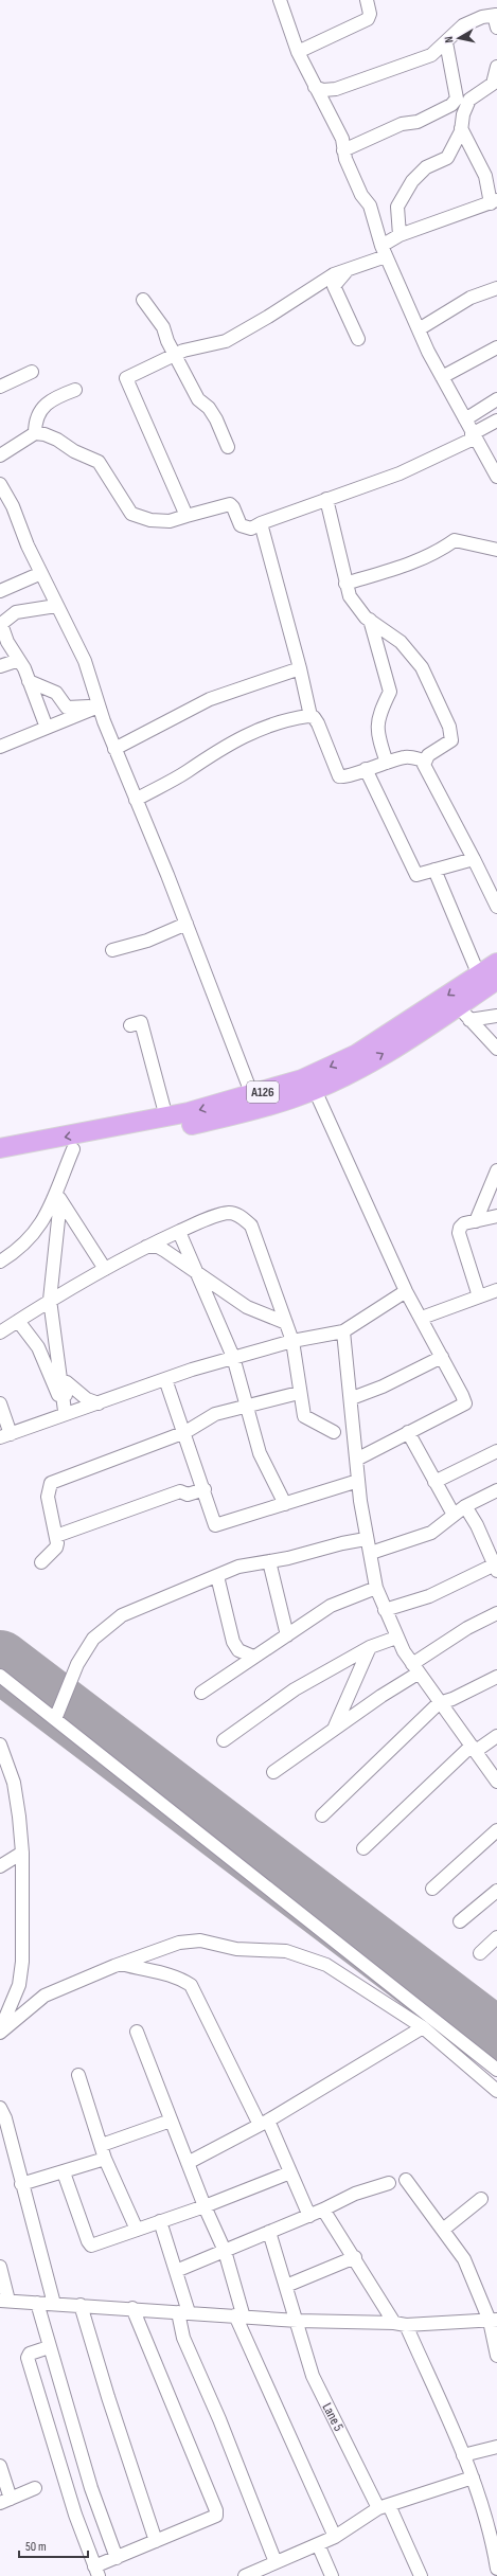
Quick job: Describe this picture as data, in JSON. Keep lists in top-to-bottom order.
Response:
{
  "streets": {
    "highway": ["A126"],
    "street": ["Lane 5"]
  },
  "scale_bar": "50 m",
  "north": "left"
}
